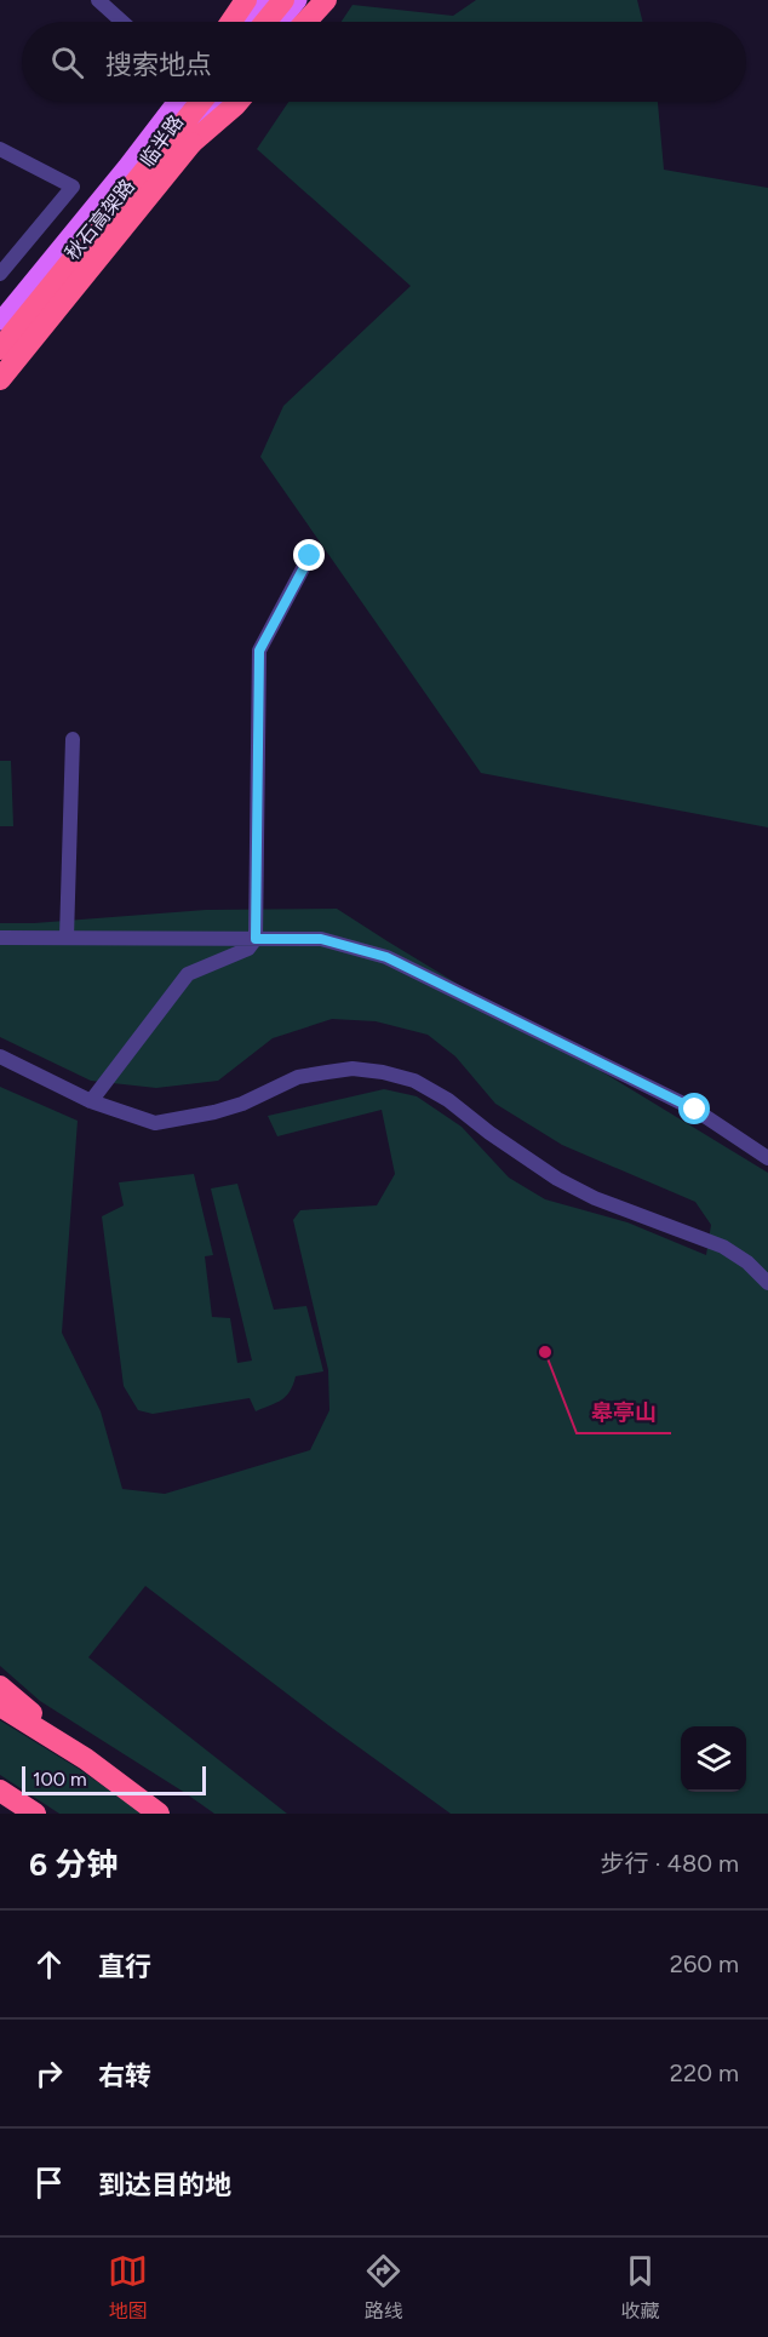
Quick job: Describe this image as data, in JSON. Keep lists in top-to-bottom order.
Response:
{
  "streets": {
    "highway": ["秋石高架路"],
    "main road": ["临半路"]
  },
  "places": ["皋亭山"],
  "scale_bar": "100 m",
  "page": {
    "search": "搜索地点",
    "scale": "100 m",
    "heading": ["6 分钟", "步行 · 480 m"],
    "list": [
      ["直行", "260 m"],
      ["右转", "220 m"],
      "到达目的地"
    ],
    "nav": ["地图", "路线", "收藏"]
  }
}
